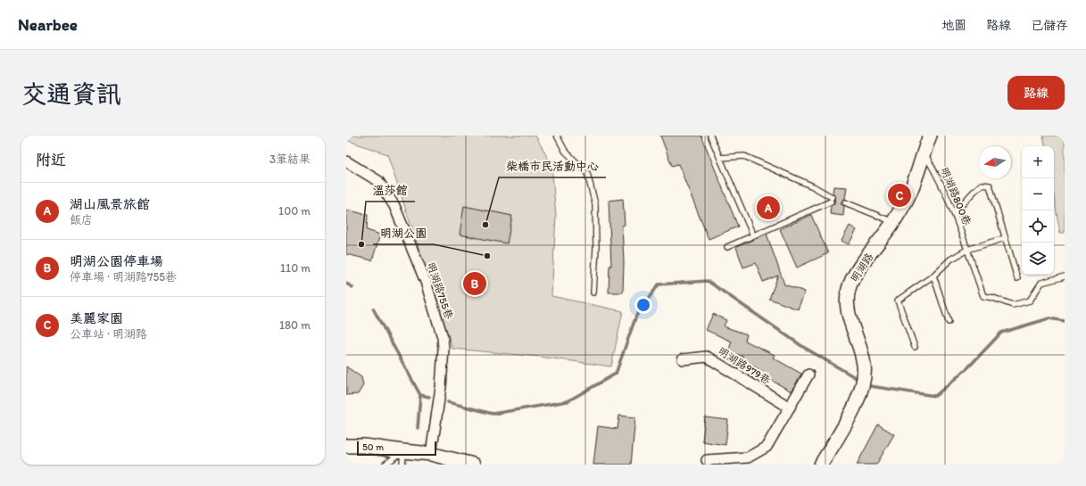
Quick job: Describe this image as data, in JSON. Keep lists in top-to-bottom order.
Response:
{
  "streets": {
    "street": ["明湖路", "明湖路755巷", "明湖路979巷"],
    "lane": ["明湖路800巷"]
  },
  "crossings": [
    ["明湖路800巷", "明湖路"]
  ],
  "places": ["柴橋市民活動中心", "溫莎館", "明湖公園"],
  "scale_bar": "50 m",
  "north": "left",
  "page": {
    "header": "Nearbee",
    "nav": ["地圖", "路線", "已儲存"],
    "buttons": "路線",
    "title": "交通資訊",
    "heading": ["附近", "3筆結果"],
    "map_buttons": ["+", "−"],
    "list": [
      {
        "mark": "A",
        "name": "湖山風景旅館",
        "note": "飯店",
        "value": "100 m"
      },
      {
        "mark": "B",
        "name": "明湖公園停車場",
        "note": "停車場 · 明湖路755巷",
        "value": "110 m"
      },
      {
        "mark": "C",
        "name": "美麗家園",
        "note": "公車站 · 明湖路",
        "value": "180 m"
      }
    ],
    "pins": ["C", "A", "B"],
    "scale": "50 m"
  }
}
